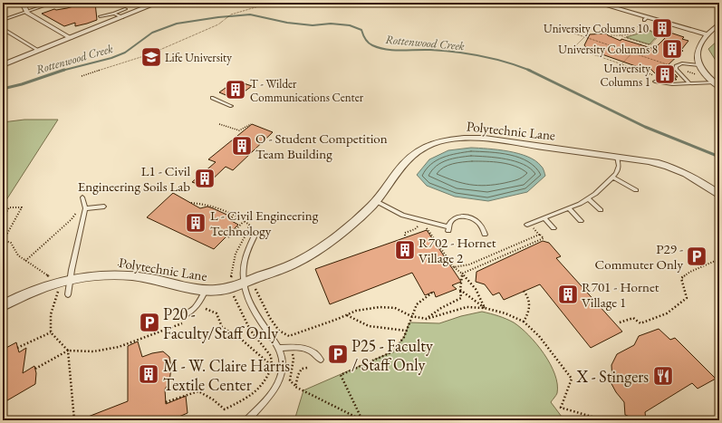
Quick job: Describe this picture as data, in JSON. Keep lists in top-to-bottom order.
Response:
{
  "streets": {
    "street": ["Polytechnic Lane"]
  },
  "water": ["Rottenwood Creek"],
  "places": {
    "building": [
      "University Columns 10",
      "University Columns 8",
      "University Columns 1",
      "T - Wilder Communications Center",
      "O - Student Competition Team Building",
      "L1 - Civil Engineering Soils Lab",
      "L - Civil Engineering Technology",
      "R702 - Hornet Village 2",
      "R701 - Hornet Village 1",
      "M - W. Claire Harris Textile Center"
    ],
    "school or university": ["Life University"],
    "parking": ["P29 - Commuter Only", "P20 - Faculty/Staff Only", "P25 - Faculty / Staff Only"],
    "restaurant": ["X - Stingers"]
  }
}
